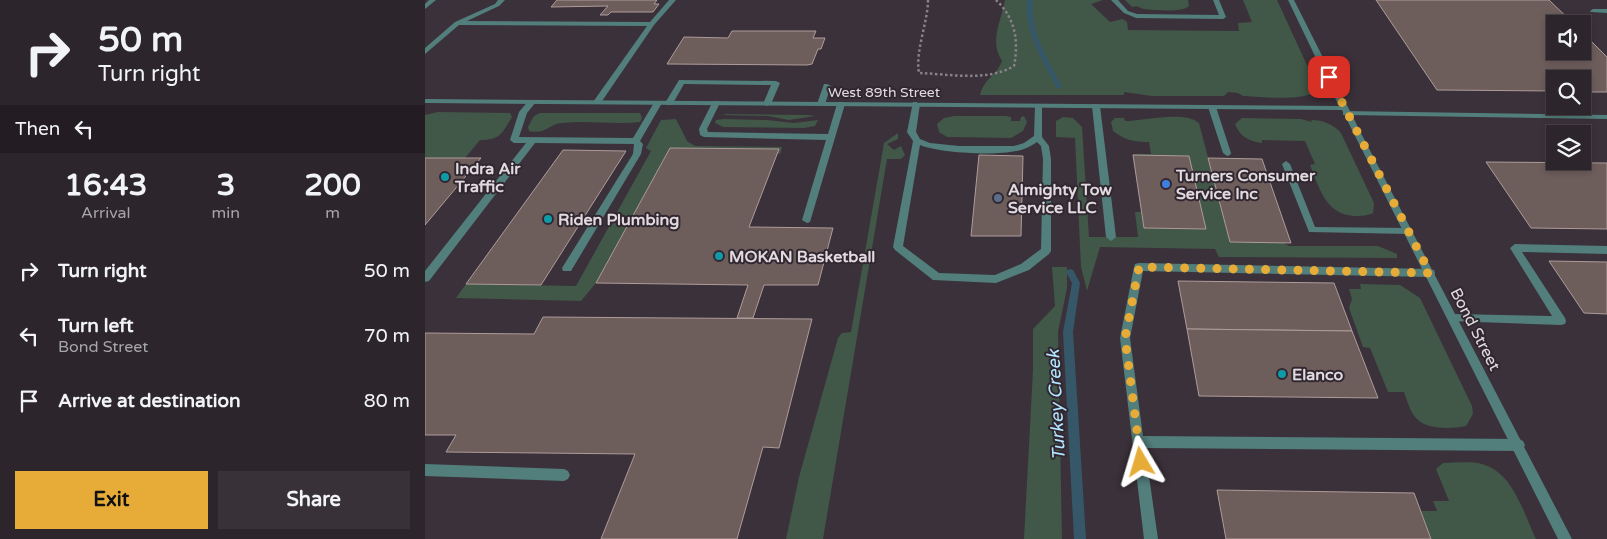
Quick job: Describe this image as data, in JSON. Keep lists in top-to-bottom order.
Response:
{
  "streets": {
    "street": ["West 89th Street", "Bond Street"]
  },
  "crossings": [
    ["West 89th Street", "Bond Street"]
  ],
  "water": ["Turkey Creek"],
  "places": [
    "Indra Air Traffic",
    "Turners Consumer Service Inc",
    "Almighty Tow Service LLC",
    "Riden Plumbing",
    "MOKAN Basketball",
    "Elanco"
  ],
  "page": {
    "turn": ["50 m", "Turn right"],
    "then": "Then",
    "eta": [
      "16:43",
      "Arrival",
      "3",
      "min",
      "200",
      "m"
    ],
    "list": [
      {
        "name": "Turn right",
        "value": "50 m"
      },
      {
        "name": "Turn left",
        "note": "Bond Street",
        "value": "70 m"
      },
      {
        "name": "Arrive at destination",
        "value": "80 m"
      }
    ],
    "buttons": ["Exit", "Share"]
  }
}
